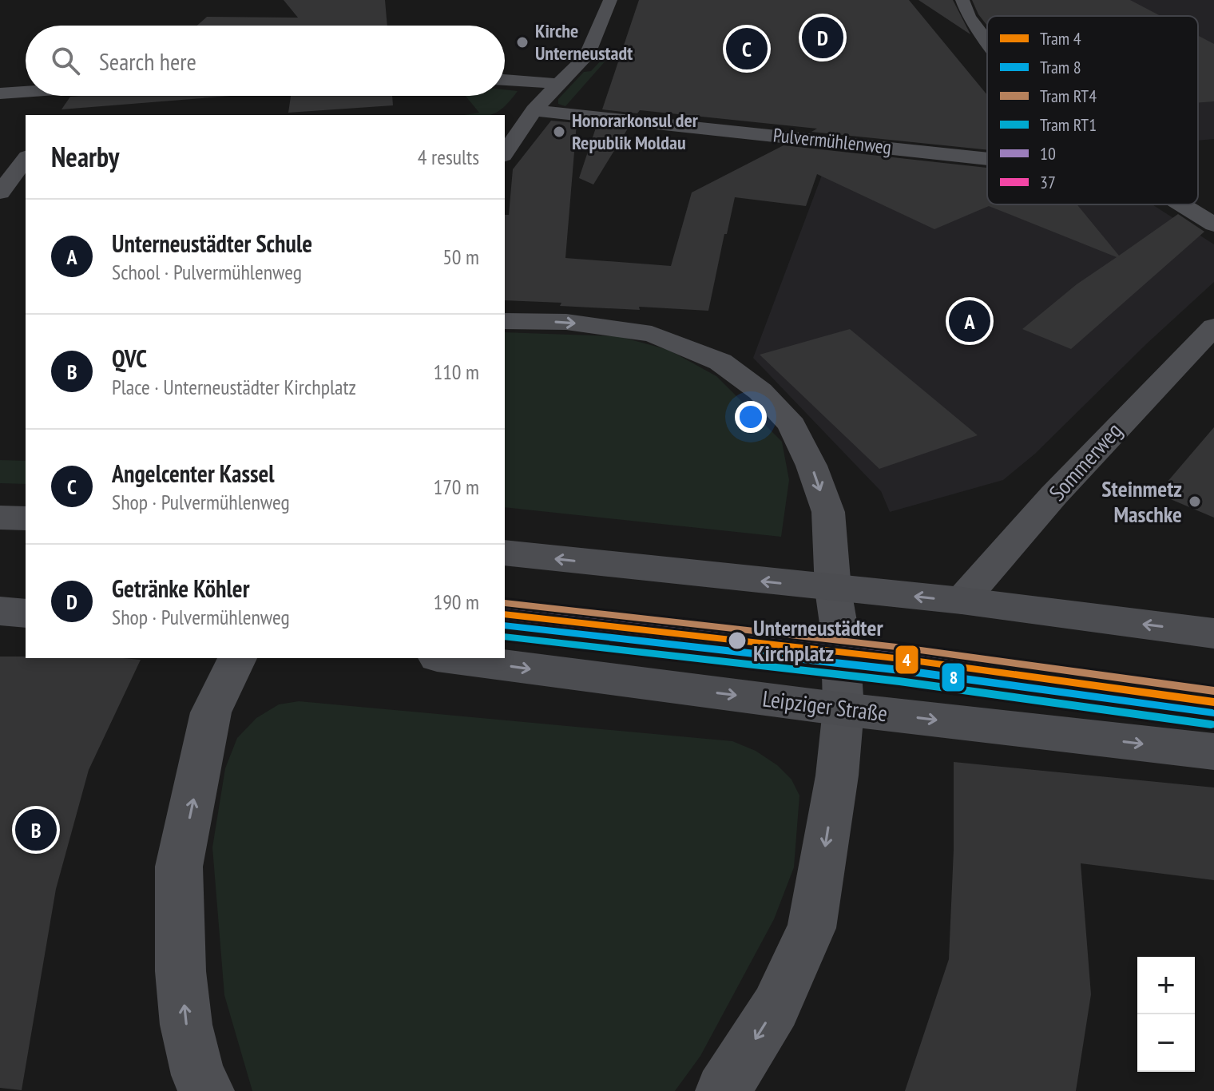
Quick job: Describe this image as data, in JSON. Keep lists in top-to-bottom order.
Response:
{
  "streets": {
    "main road": ["Leipziger Straße"],
    "street": ["Pulvermühlenweg", "Sommerweg"]
  },
  "places": [
    "Kirche Unterneustadt",
    "Honorarkonsul der Republik Moldau",
    "Steinmetz Maschke",
    "Unterneustädter Kirchplatz"
  ],
  "lines": [
    "tram line RT4",
    "transit line 10",
    "tram line 4",
    "transit line 37",
    "tram line 8",
    "tram line RT1"
  ],
  "legend": [
    "Tram 4",
    "Tram 8",
    "Tram RT4",
    "Tram RT1",
    "10",
    "37"
  ],
  "page": {
    "pins": [
      "D",
      "C",
      "A",
      "B"
    ],
    "search": "Search here",
    "heading": ["Nearby", "4 results"],
    "list": [
      {
        "mark": "A",
        "name": "Unterneustädter Schule",
        "note": "School · Pulvermühlenweg",
        "value": "50 m"
      },
      {
        "mark": "B",
        "name": "QVC",
        "note": "Place · Unterneustädter Kirchplatz",
        "value": "110 m"
      },
      {
        "mark": "C",
        "name": "Angelcenter Kassel",
        "note": "Shop · Pulvermühlenweg",
        "value": "170 m"
      },
      {
        "mark": "D",
        "name": "Getränke Köhler",
        "note": "Shop · Pulvermühlenweg",
        "value": "190 m"
      }
    ],
    "map_buttons": ["+", "−"]
  }
}
